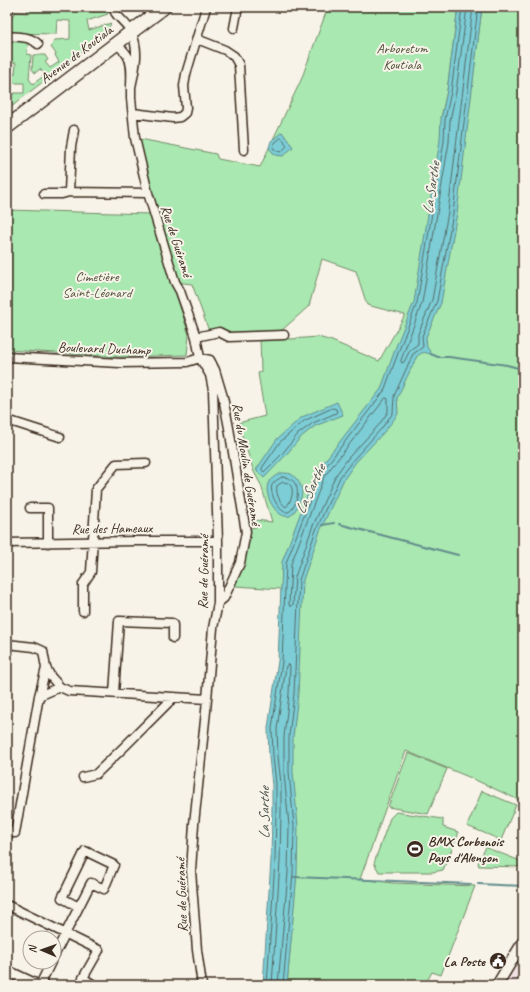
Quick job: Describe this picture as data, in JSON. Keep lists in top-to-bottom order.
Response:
{
  "streets": {
    "main road": ["Avenue de Koutiala"],
    "street": [
      "Rue de Guéramé",
      "Boulevard Duchamp",
      "Rue du Moulin de Guéramé",
      "Rue des Hameaux"
    ]
  },
  "crossings": [
    ["Avenue de Koutiala", "Rue de Guéramé"],
    ["Rue de Guéramé", "Boulevard Duchamp"],
    ["Rue de Guéramé", "Rue du Moulin de Guéramé"],
    ["Rue de Guéramé", "Rue des Hameaux"],
    ["Boulevard Duchamp", "Rue du Moulin de Guéramé"]
  ],
  "water": ["La Sarthe"],
  "parks": ["Arboretum Koutiala", "Cimetière Saint-Léonard"],
  "places": {
    "sports": ["BMX Corbenois Pays d'Alençon"],
    "public building": ["La Poste"]
  },
  "north": "left"
}
